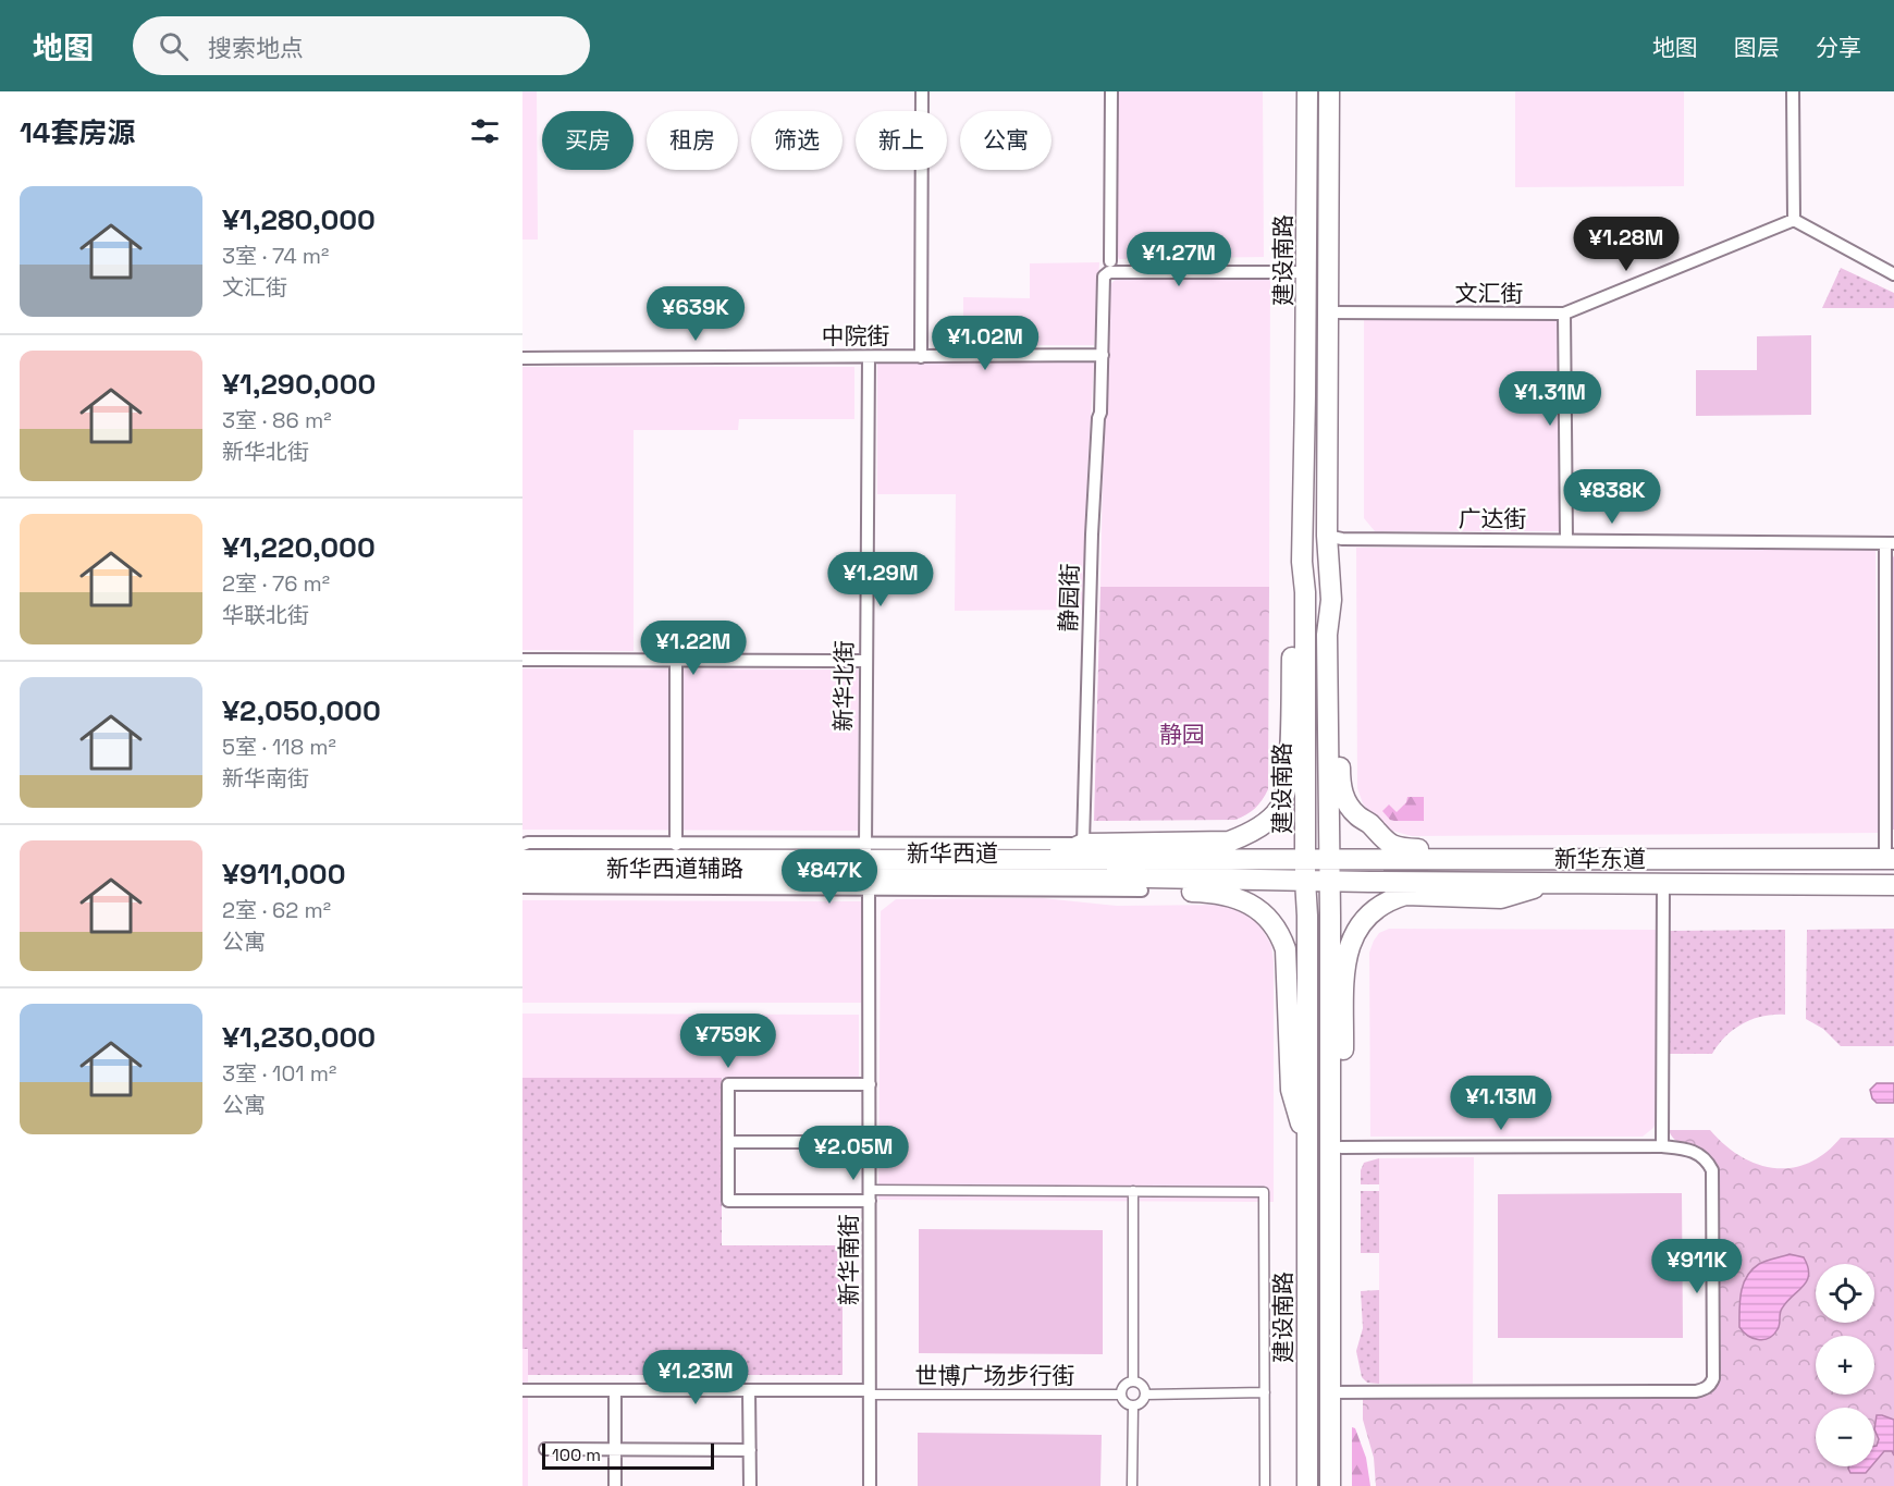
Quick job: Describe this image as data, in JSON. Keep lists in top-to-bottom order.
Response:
{
  "streets": {
    "main road": ["建设南路", "新华西道", "新华东道"],
    "street": [
      "文汇街",
      "中院街",
      "广达街",
      "静园街",
      "新华北街",
      "新华西道辅路",
      "新华南街",
      "世博广场步行街"
    ]
  },
  "crossings": [
    ["建设南路", "文汇街"],
    ["建设南路", "广达街"],
    ["建设南路", "新华西道"],
    ["建设南路", "新华东道"],
    ["中院街", "静园街"],
    ["中院街", "新华北街"],
    ["静园街", "新华西道辅路"],
    ["新华北街", "新华西道"],
    ["新华北街", "新华西道辅路"],
    ["新华北街", "新华南街"],
    ["新华西道", "新华东道"],
    ["新华西道", "新华西道辅路"],
    ["新华西道", "新华南街"],
    ["新华西道辅路", "新华南街"],
    ["新华南街", "世博广场步行街"]
  ],
  "parks": ["静园"],
  "scale_bar": "100 m",
  "page": {
    "header": "地图",
    "search": "搜索地点",
    "nav": ["地图", "图层", "分享"],
    "heading": "14套房源",
    "chip": [
      "买房",
      "租房",
      "筛选",
      "新上",
      "公寓"
    ],
    "list": [
      {
        "name": "¥1,280,000",
        "note": "3室 · 74 m² · 文汇街"
      },
      {
        "name": "¥1,290,000",
        "note": "3室 · 86 m² · 新华北街"
      },
      {
        "name": "¥1,220,000",
        "note": "2室 · 76 m² · 华联北街"
      },
      {
        "name": "¥2,050,000",
        "note": "5室 · 118 m² · 新华南街"
      },
      {
        "name": "¥911,000",
        "note": "2室 · 62 m² · 公寓"
      },
      {
        "name": "¥1,230,000",
        "note": "3室 · 101 m² · 公寓"
      }
    ],
    "price": [
      "¥1.28M",
      "¥1.27M",
      "¥639K",
      "¥1.02M",
      "¥1.31M",
      "¥838K",
      "¥1.29M",
      "¥1.22M",
      "¥847K",
      "¥759K",
      "¥1.13M",
      "¥2.05M",
      "¥911K",
      "¥1.23M"
    ],
    "map_buttons": ["+", "−"],
    "scale": "100 m"
  }
}
